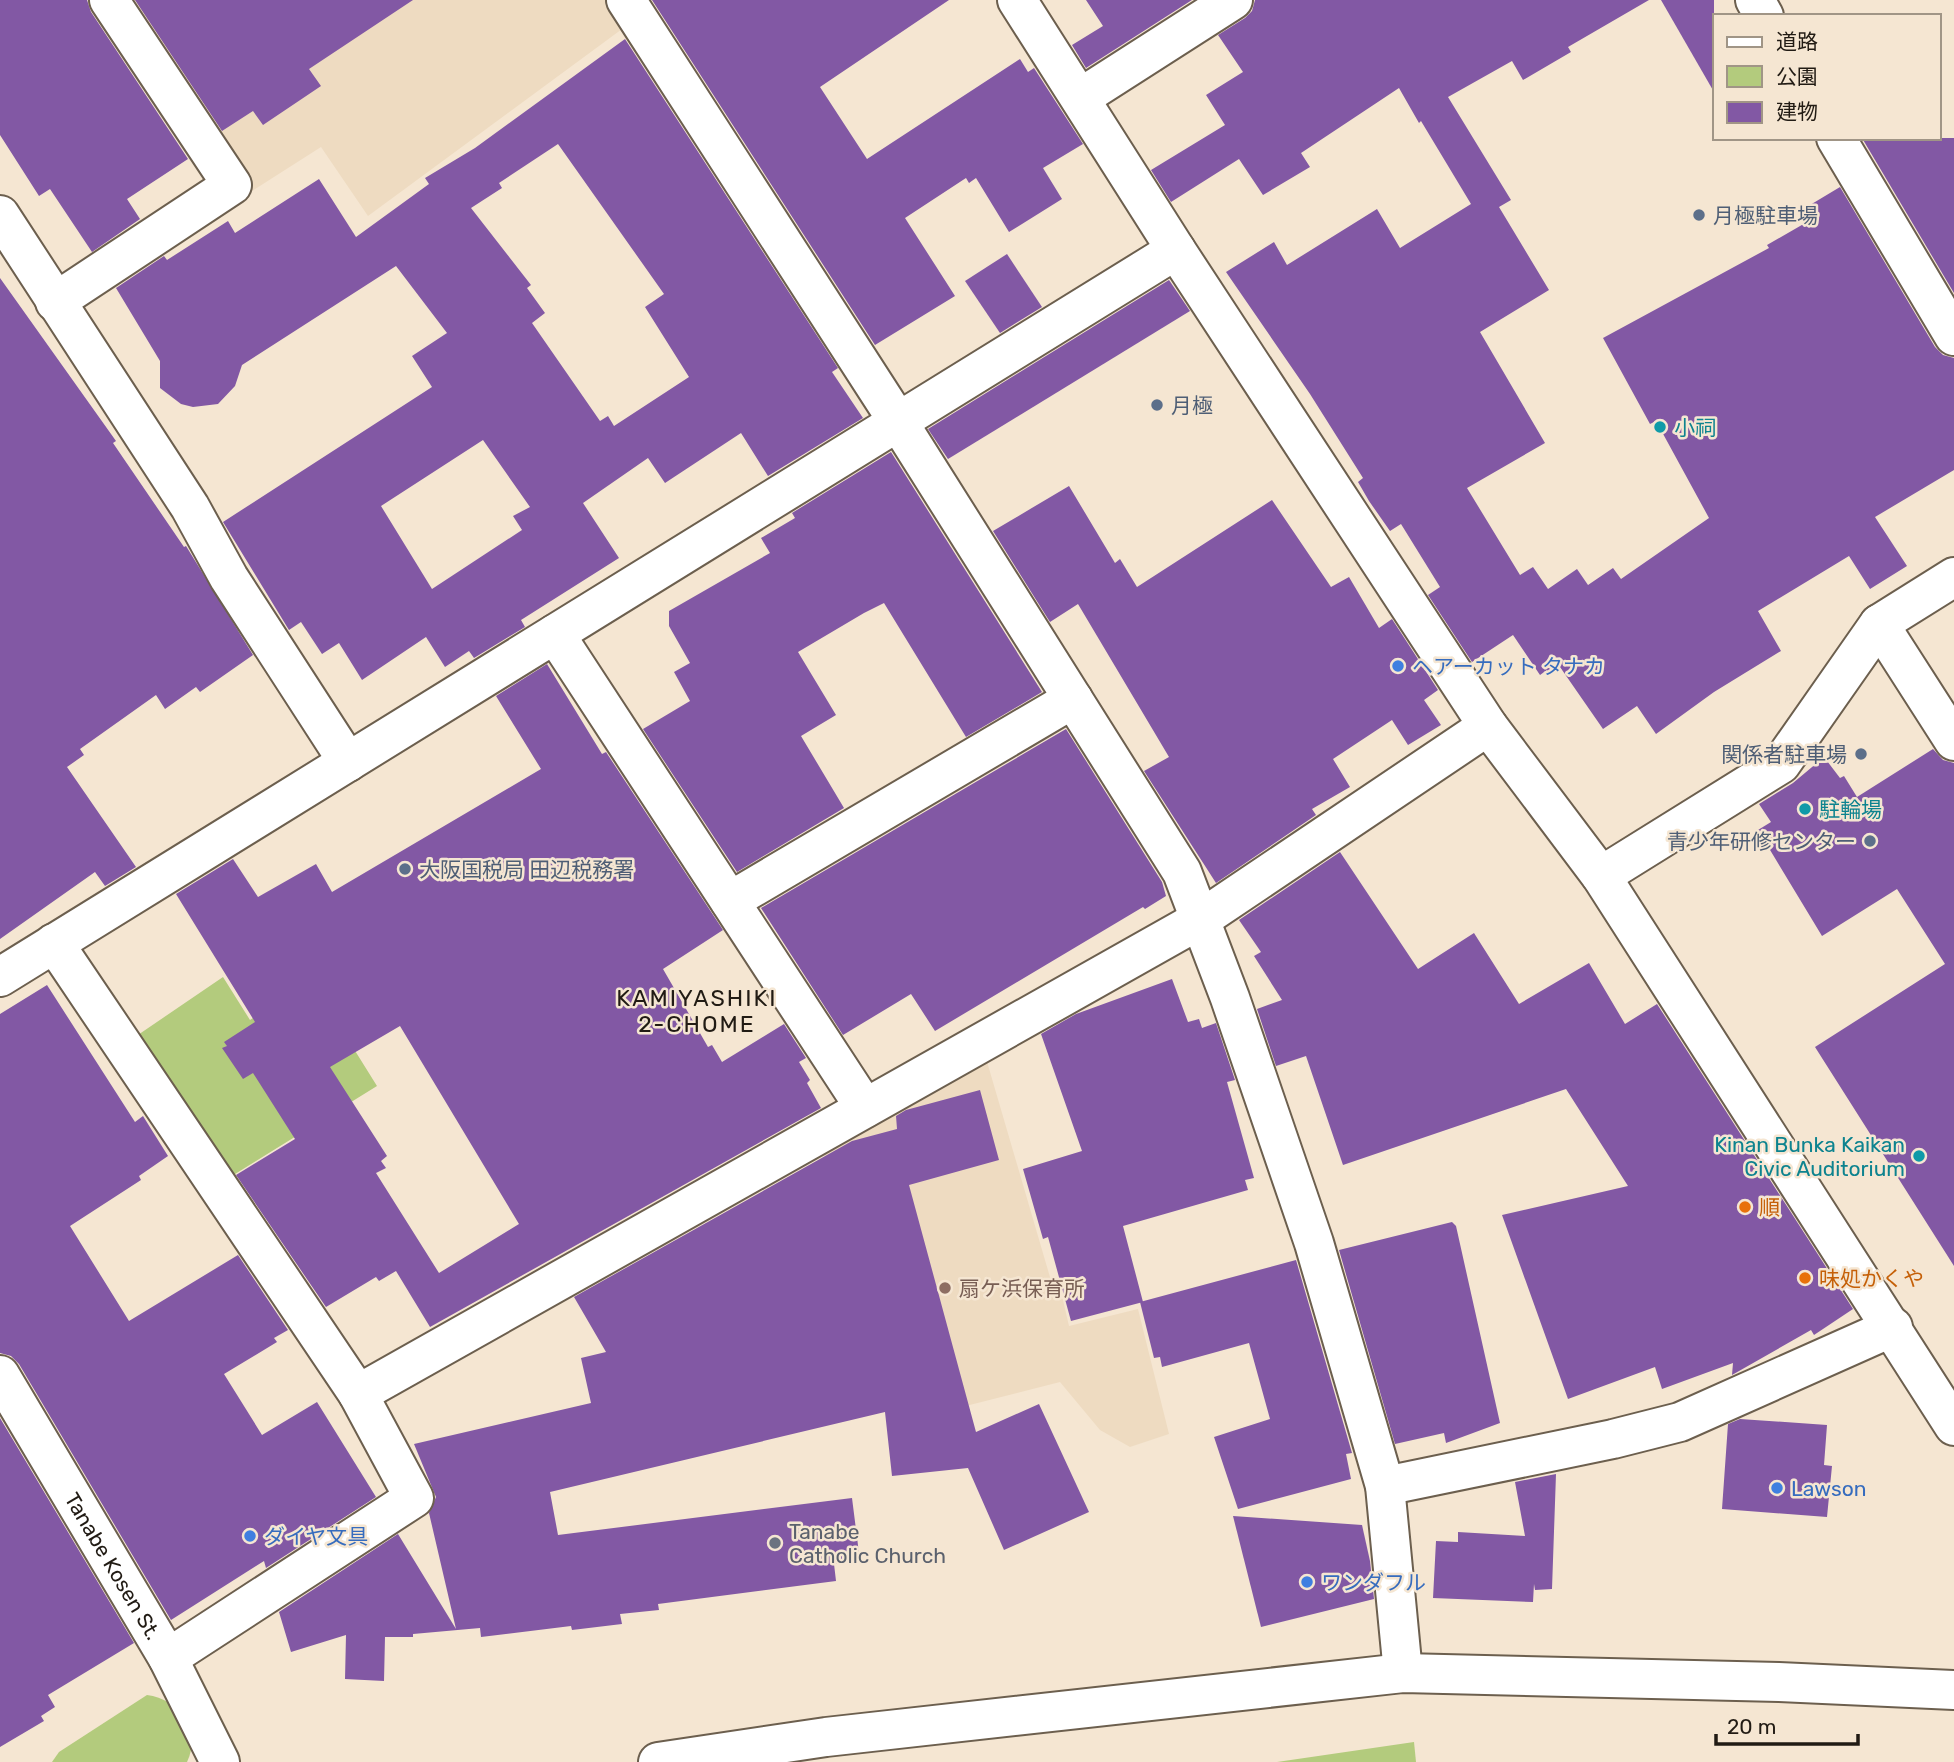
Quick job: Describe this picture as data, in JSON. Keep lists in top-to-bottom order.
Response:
{
  "streets": {
    "street": ["Tanabe Kosen St."]
  },
  "districts": ["KAMIYASHIKI 2-CHOME"],
  "places": [
    "月極駐車場",
    "月極",
    "小祠",
    "ヘアーカット タナカ",
    "関係者駐車場",
    "駐輪場",
    "青少年研修センター",
    "大阪国税局 田辺税務署",
    "Kinan Bunka Kaikan Civic Auditorium",
    "順",
    "味処かくや",
    "扇ケ浜保育所",
    "Lawson",
    "ダイヤ文具",
    "Tanabe Catholic Church",
    "ワンダフル"
  ],
  "legend": ["道路", "公園", "建物"],
  "scale_bar": "20 m"
}
